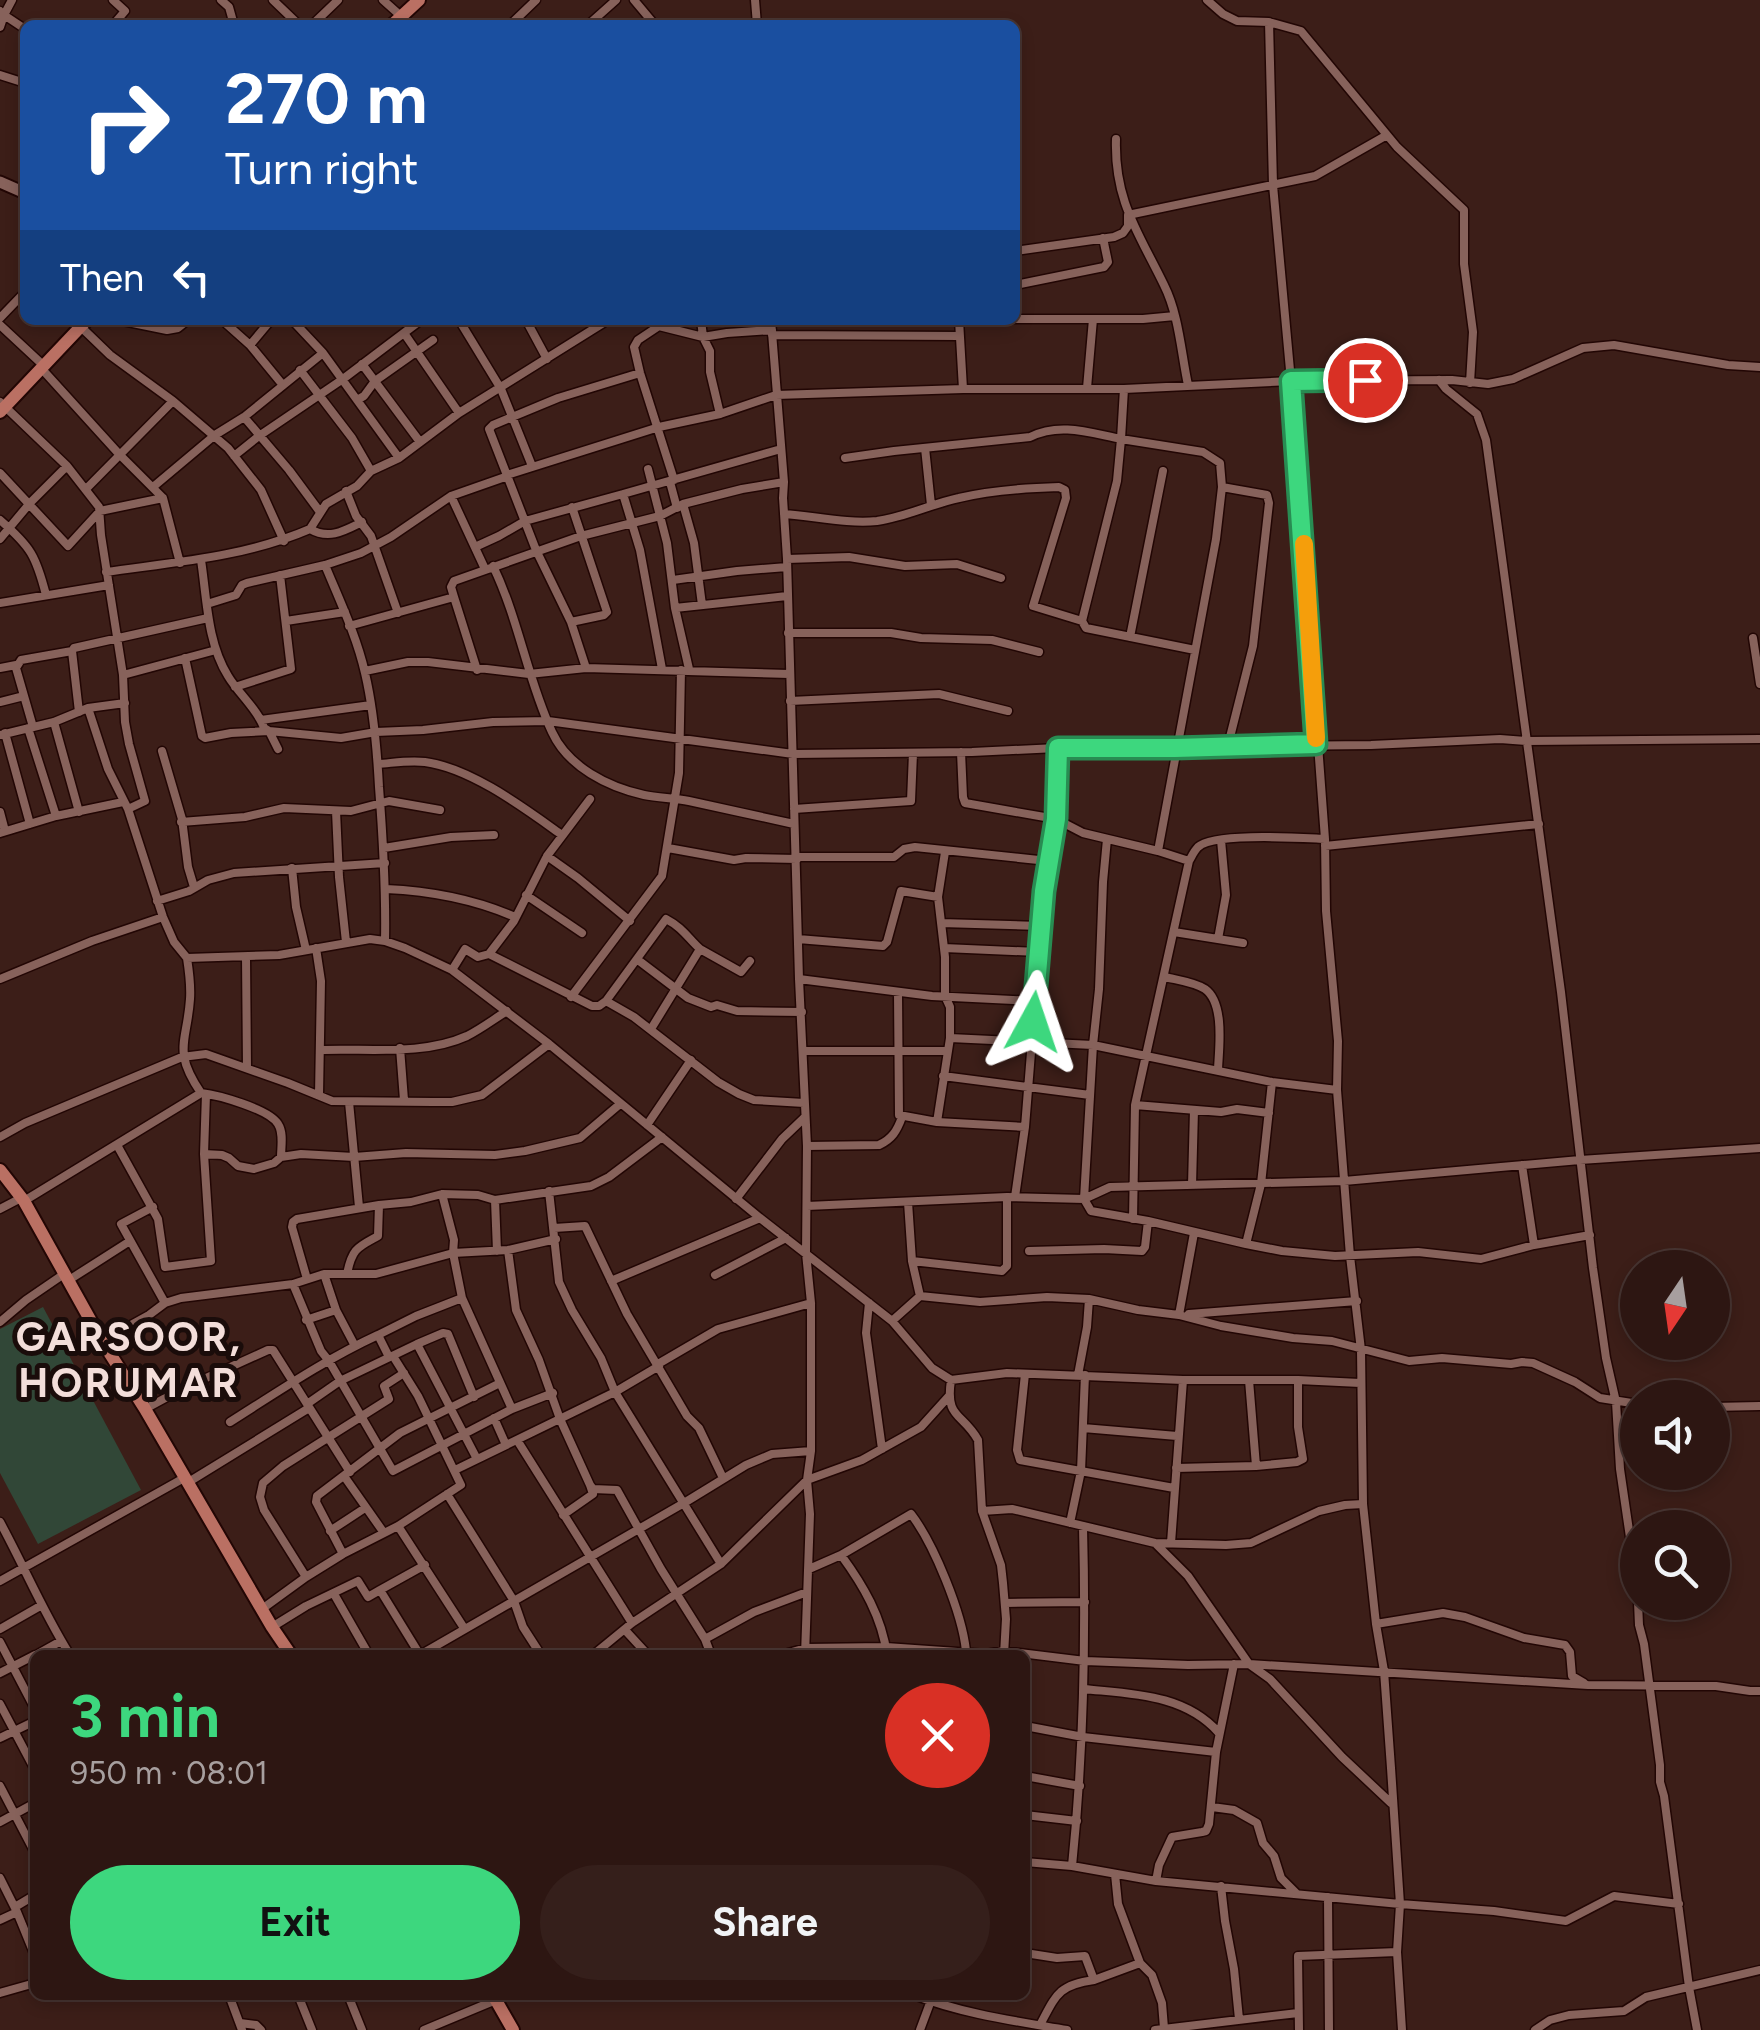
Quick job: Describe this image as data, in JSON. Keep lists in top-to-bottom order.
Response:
{
  "districts": ["GARSOOR, HORUMAR"],
  "north": "bottom",
  "page": {
    "turn": ["270 m", "Turn right"],
    "then": "Then",
    "heading": ["3 min", "950 m · 08:01"],
    "buttons": ["Exit", "Share"]
  }
}
